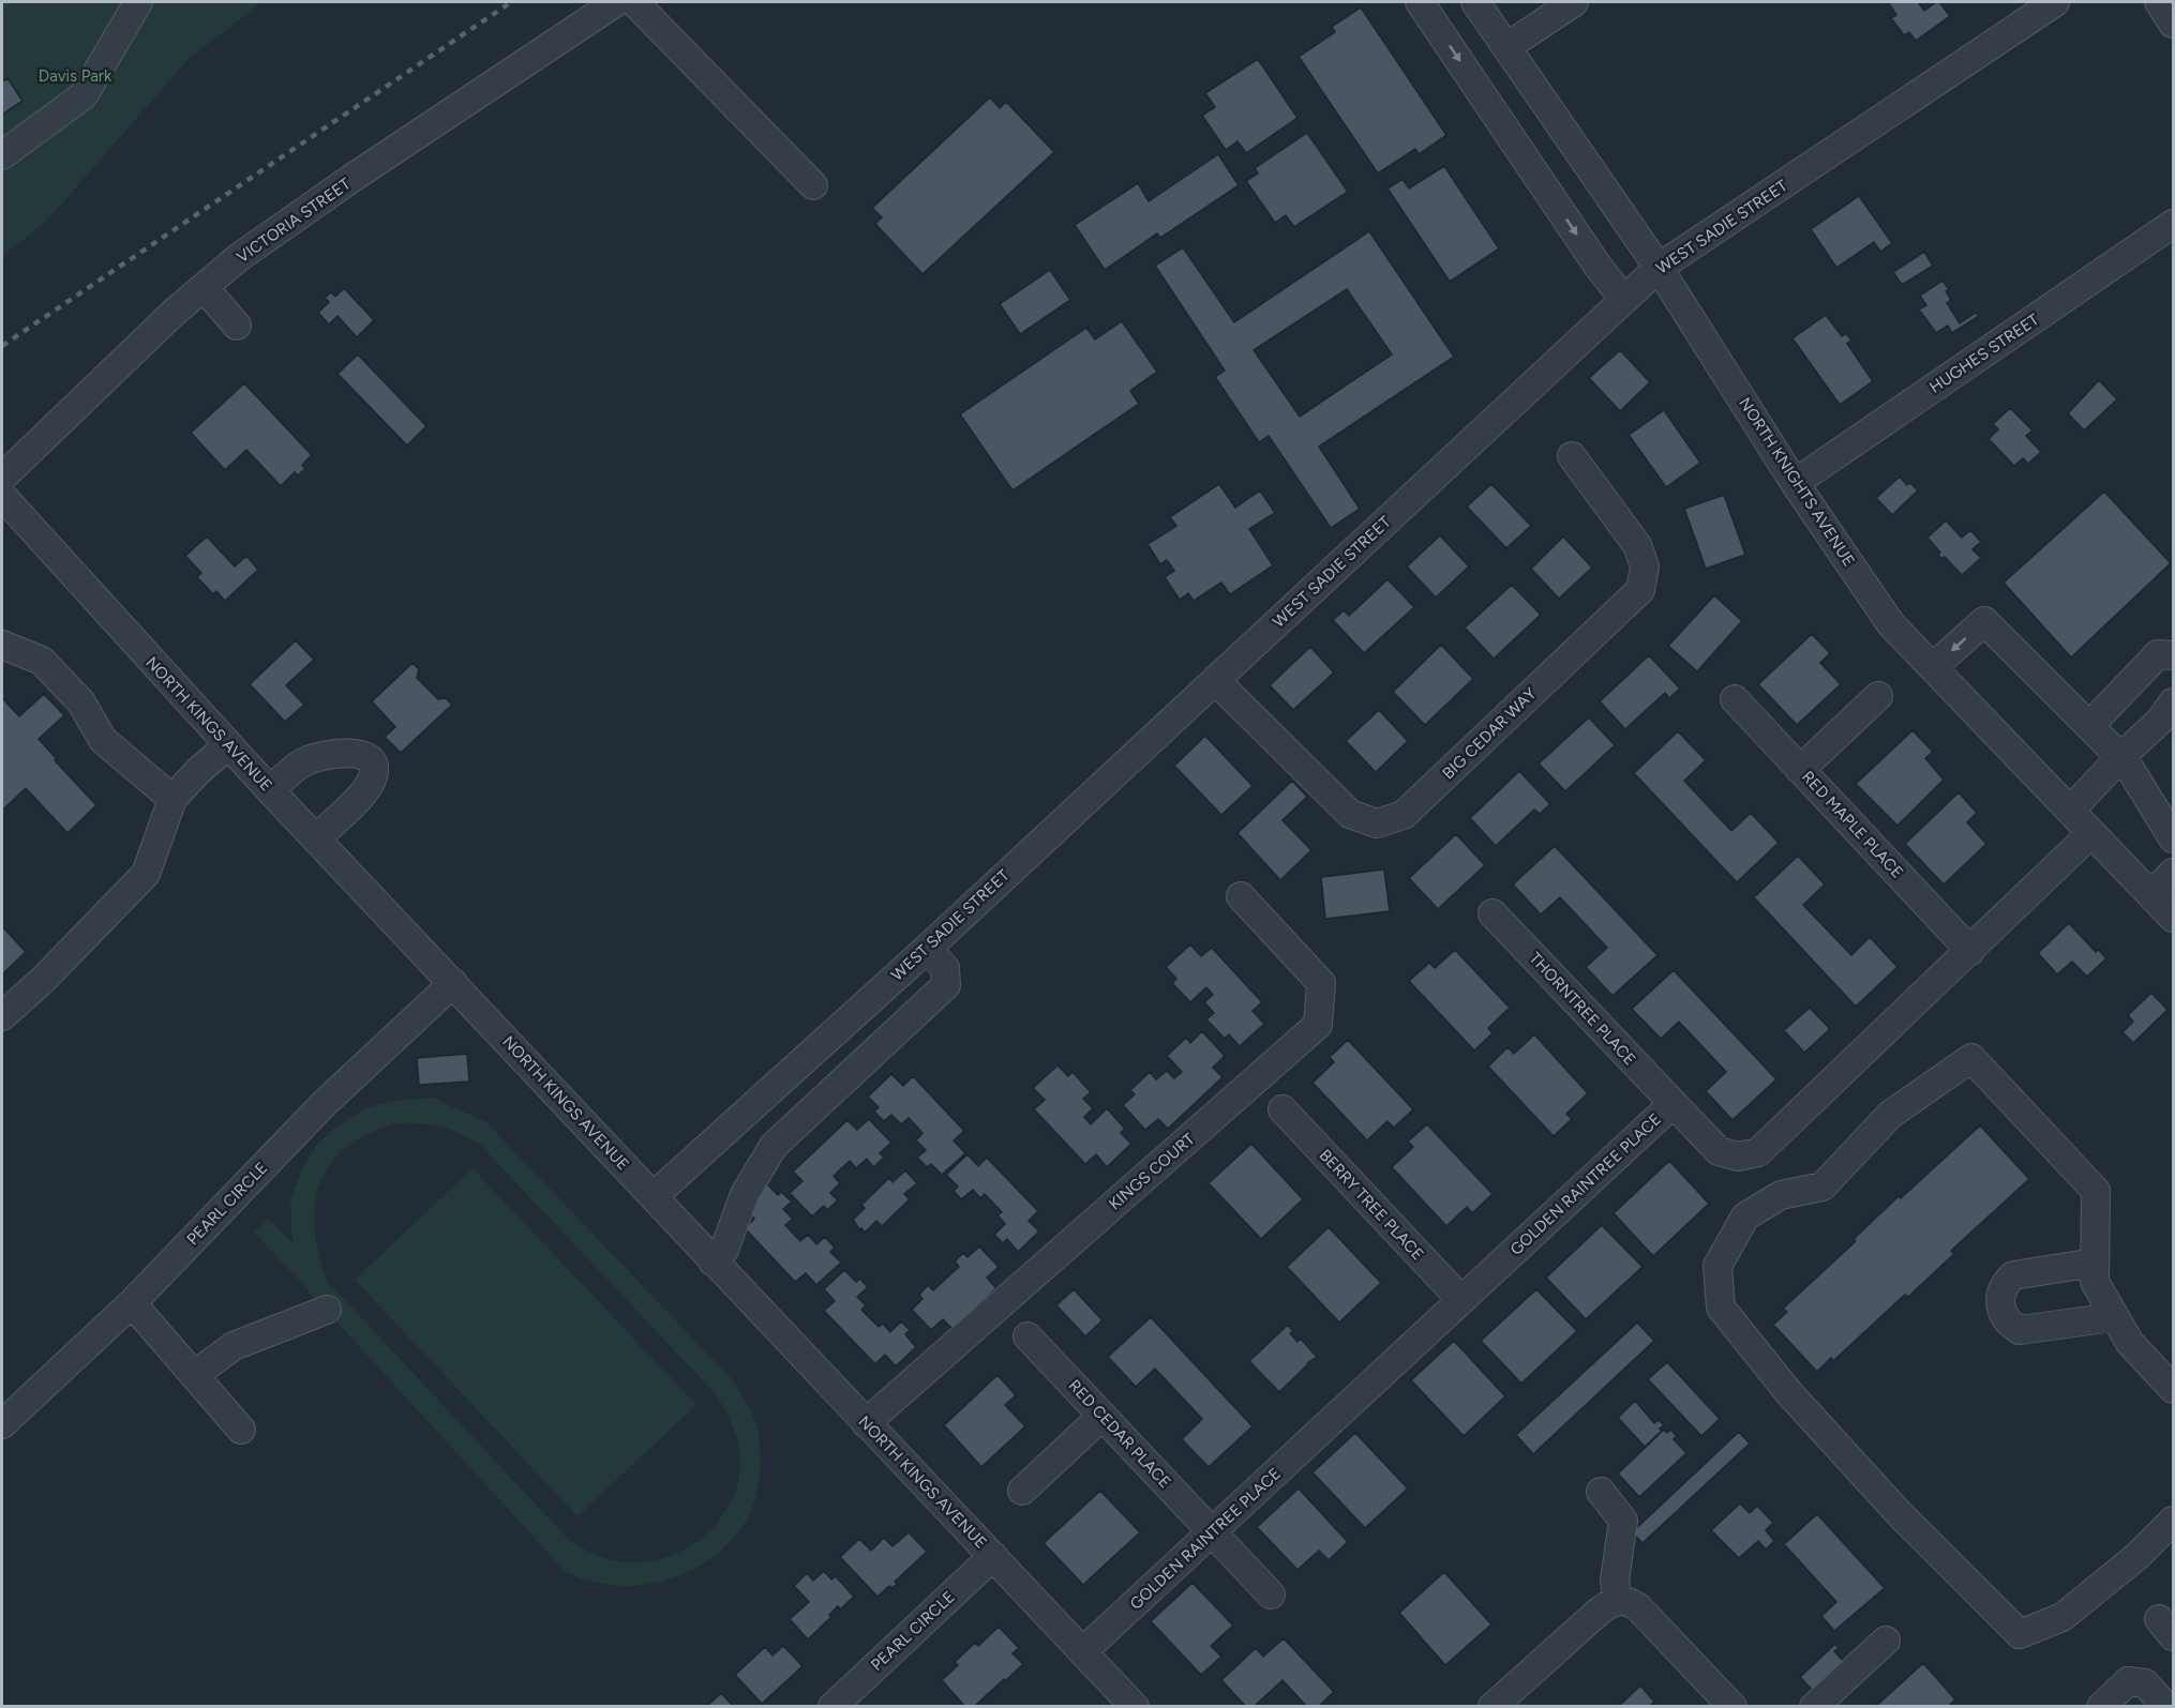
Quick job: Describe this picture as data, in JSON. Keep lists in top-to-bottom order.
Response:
{
  "streets": {
    "street": [
      "VICTORIA STREET",
      "WEST SADIE STREET",
      "HUGHES STREET",
      "NORTH KNIGHTS AVENUE",
      "NORTH KINGS AVENUE",
      "BIG CEDAR WAY",
      "RED MAPLE PLACE",
      "THORNTREE PLACE",
      "KINGS COURT",
      "GOLDEN RAINTREE PLACE",
      "PEARL CIRCLE",
      "BERRY TREE PLACE",
      "RED CEDAR PLACE"
    ]
  },
  "crossings": [
    ["WEST SADIE STREET", "NORTH KNIGHTS AVENUE"],
    ["WEST SADIE STREET", "NORTH KINGS AVENUE"],
    ["WEST SADIE STREET", "BIG CEDAR WAY"],
    ["HUGHES STREET", "NORTH KNIGHTS AVENUE"],
    ["NORTH KNIGHTS AVENUE", "GOLDEN RAINTREE PLACE"],
    ["NORTH KINGS AVENUE", "KINGS COURT"],
    ["NORTH KINGS AVENUE", "GOLDEN RAINTREE PLACE"],
    ["NORTH KINGS AVENUE", "PEARL CIRCLE"],
    ["RED MAPLE PLACE", "GOLDEN RAINTREE PLACE"],
    ["THORNTREE PLACE", "GOLDEN RAINTREE PLACE"],
    ["GOLDEN RAINTREE PLACE", "BERRY TREE PLACE"],
    ["GOLDEN RAINTREE PLACE", "RED CEDAR PLACE"]
  ],
  "parks": ["Davis Park"]
}
